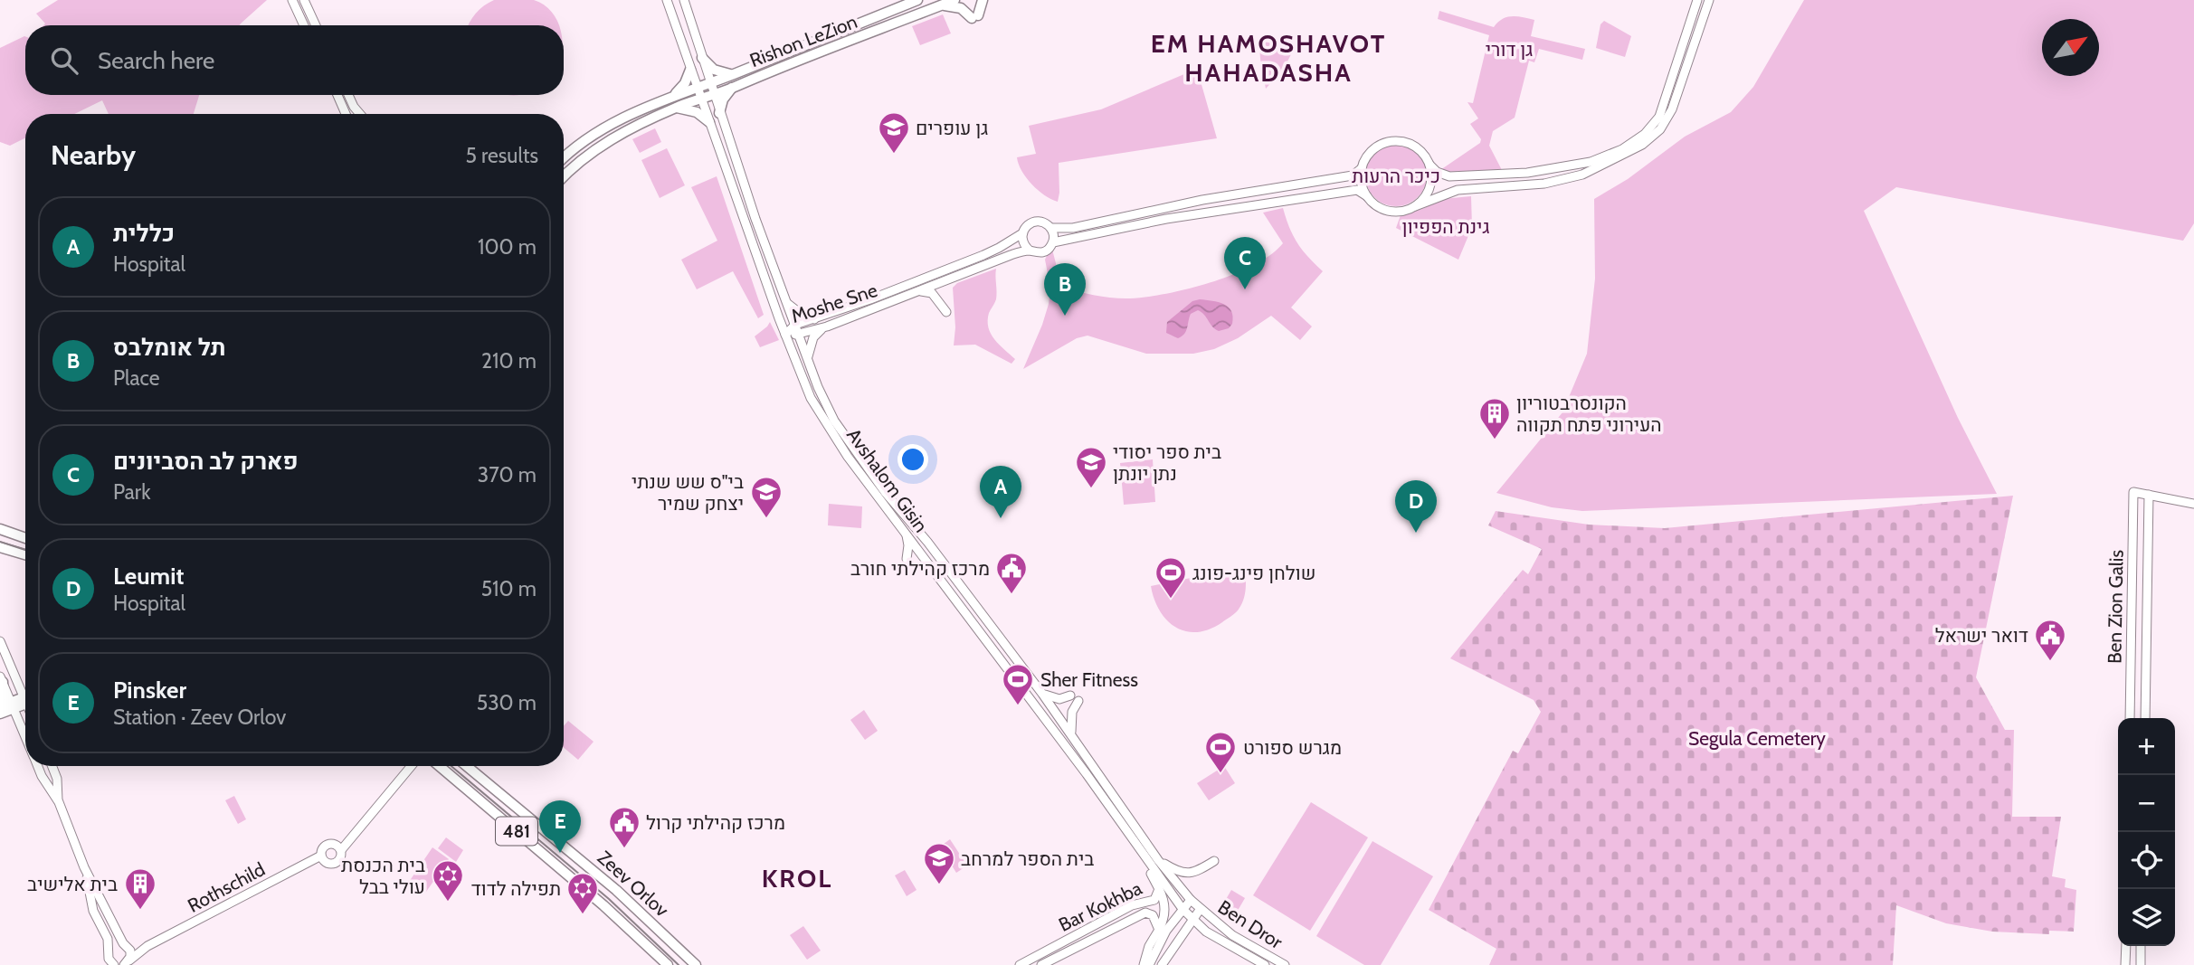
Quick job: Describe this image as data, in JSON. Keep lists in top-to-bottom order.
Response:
{
  "streets": {
    "main road": ["Rishon LeZion", "481", "Zeev Orlov"],
    "street": [
      "Moshe Sne",
      "Avshalom Gisin",
      "Ben Zion Galis",
      "Rothschild",
      "Bar Kokhba",
      "Ben Dror"
    ]
  },
  "crossings": [
    ["Rishon LeZion", "Avshalom Gisin"],
    ["Moshe Sne", "Avshalom Gisin"],
    ["Avshalom Gisin", "Bar Kokhba"],
    ["Avshalom Gisin", "Ben Dror"]
  ],
  "districts": ["EM HAMOSHAVOT HAHADASHA", "KROL"],
  "parks": [
    "גן דורי",
    "כיכר הרעות",
    "גינת הפפיון",
    "Segula Cemetery"
  ],
  "places": {
    "school or university": [
      "גן עופרים",
      "בית ספר יסודי נתן יונתן",
      "בי\"ס שש שנתי יצחק שמיר",
      "בית הספר למרחב"
    ],
    "building": ["הקונסרבטוריון העירוני פתח תקווה", "בית אלישיב"],
    "public building": ["מרכז קהילתי חורב", "דואר ישראל", "מרכז קהילתי קרול"],
    "sports": ["שולחן פינג-פונג", "Sher Fitness", "מגרש ספורט"],
    "synagogue": ["בית הכנסת עולי בבל", "תפילה לדוד"]
  },
  "north": "top right",
  "page": {
    "search": "Search here",
    "heading": ["Nearby", "5 results"],
    "list": [
      {
        "mark": "A",
        "name": "כללית",
        "note": "Hospital",
        "value": "100 m"
      },
      {
        "mark": "B",
        "name": "תל אומלבס",
        "note": "Place",
        "value": "210 m"
      },
      {
        "mark": "C",
        "name": "פארק לב הסביונים",
        "note": "Park",
        "value": "370 m"
      },
      {
        "mark": "D",
        "name": "Leumit",
        "note": "Hospital",
        "value": "510 m"
      },
      {
        "mark": "E",
        "name": "Pinsker",
        "note": "Station · Zeev Orlov",
        "value": "530 m"
      }
    ],
    "pins": [
      "C",
      "B",
      "A",
      "D",
      "E"
    ],
    "map_buttons": ["+", "−"]
  }
}
